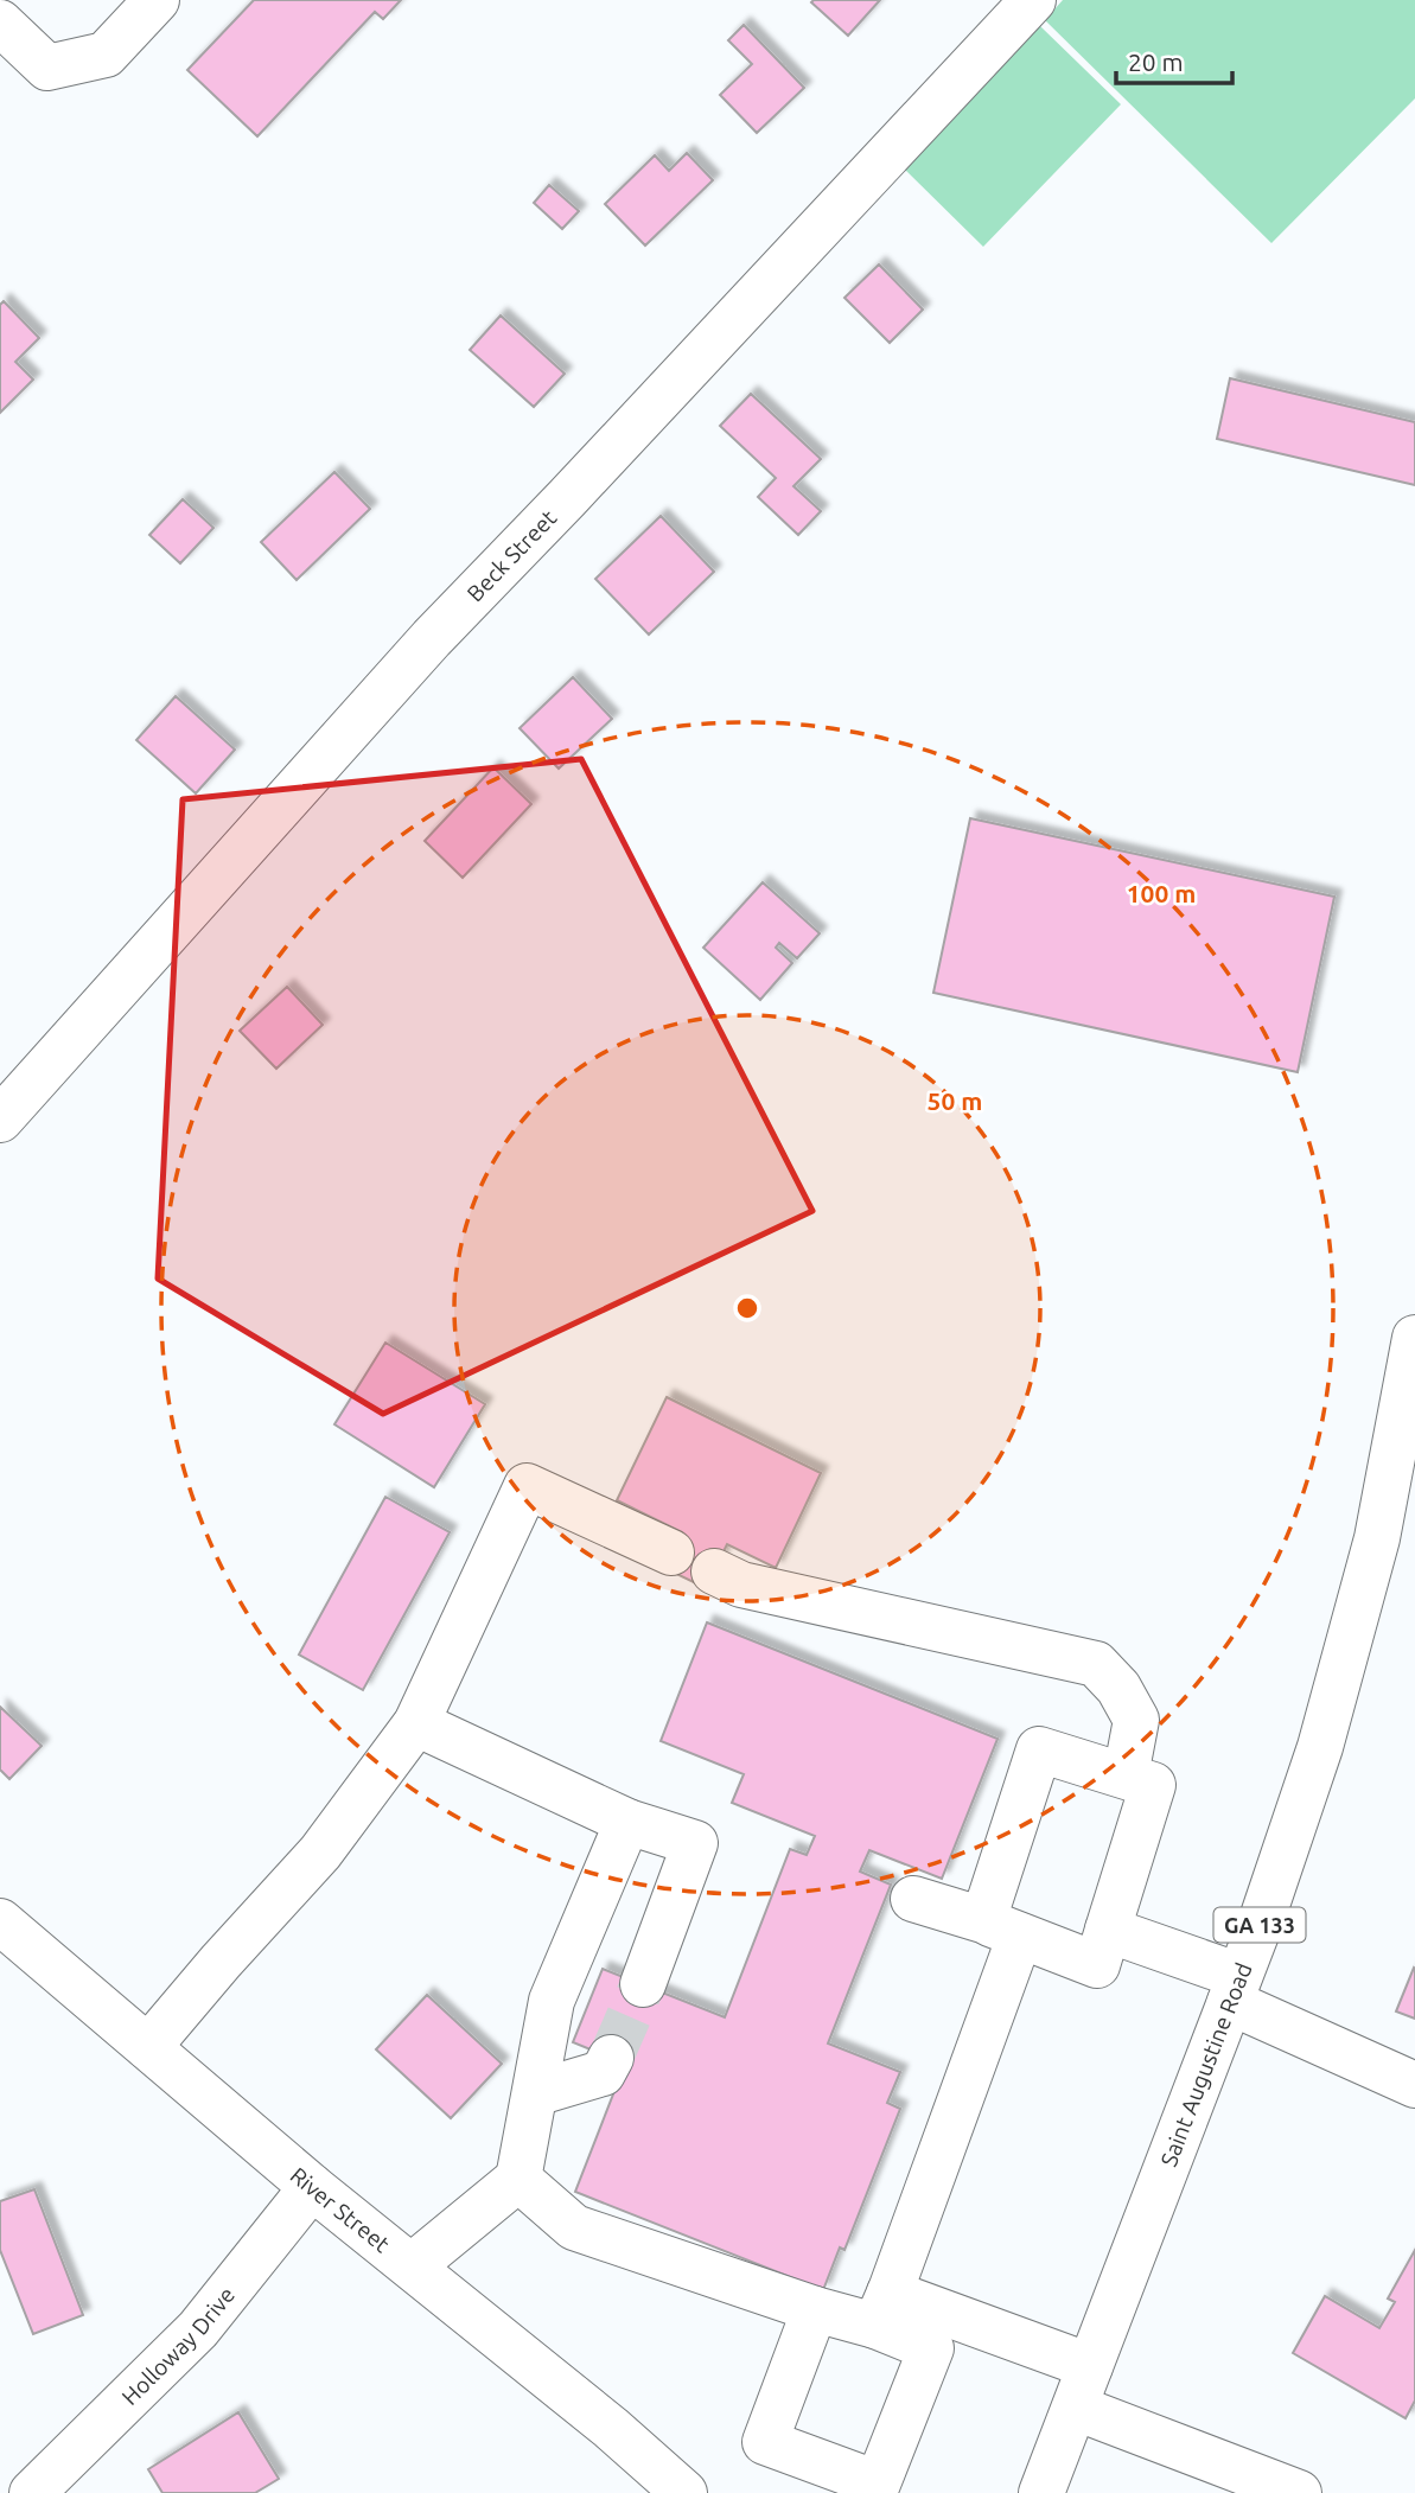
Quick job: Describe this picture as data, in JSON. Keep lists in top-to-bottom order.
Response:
{
  "streets": {
    "street": [
      "Beck Street",
      "GA 133",
      "Saint Augustine Road",
      "River Street",
      "Holloway Drive"
    ]
  },
  "crossings": [
    ["River Street", "Holloway Drive"]
  ],
  "scale_bar": "20 m",
  "rings": ["100 m", "50 m"]
}
